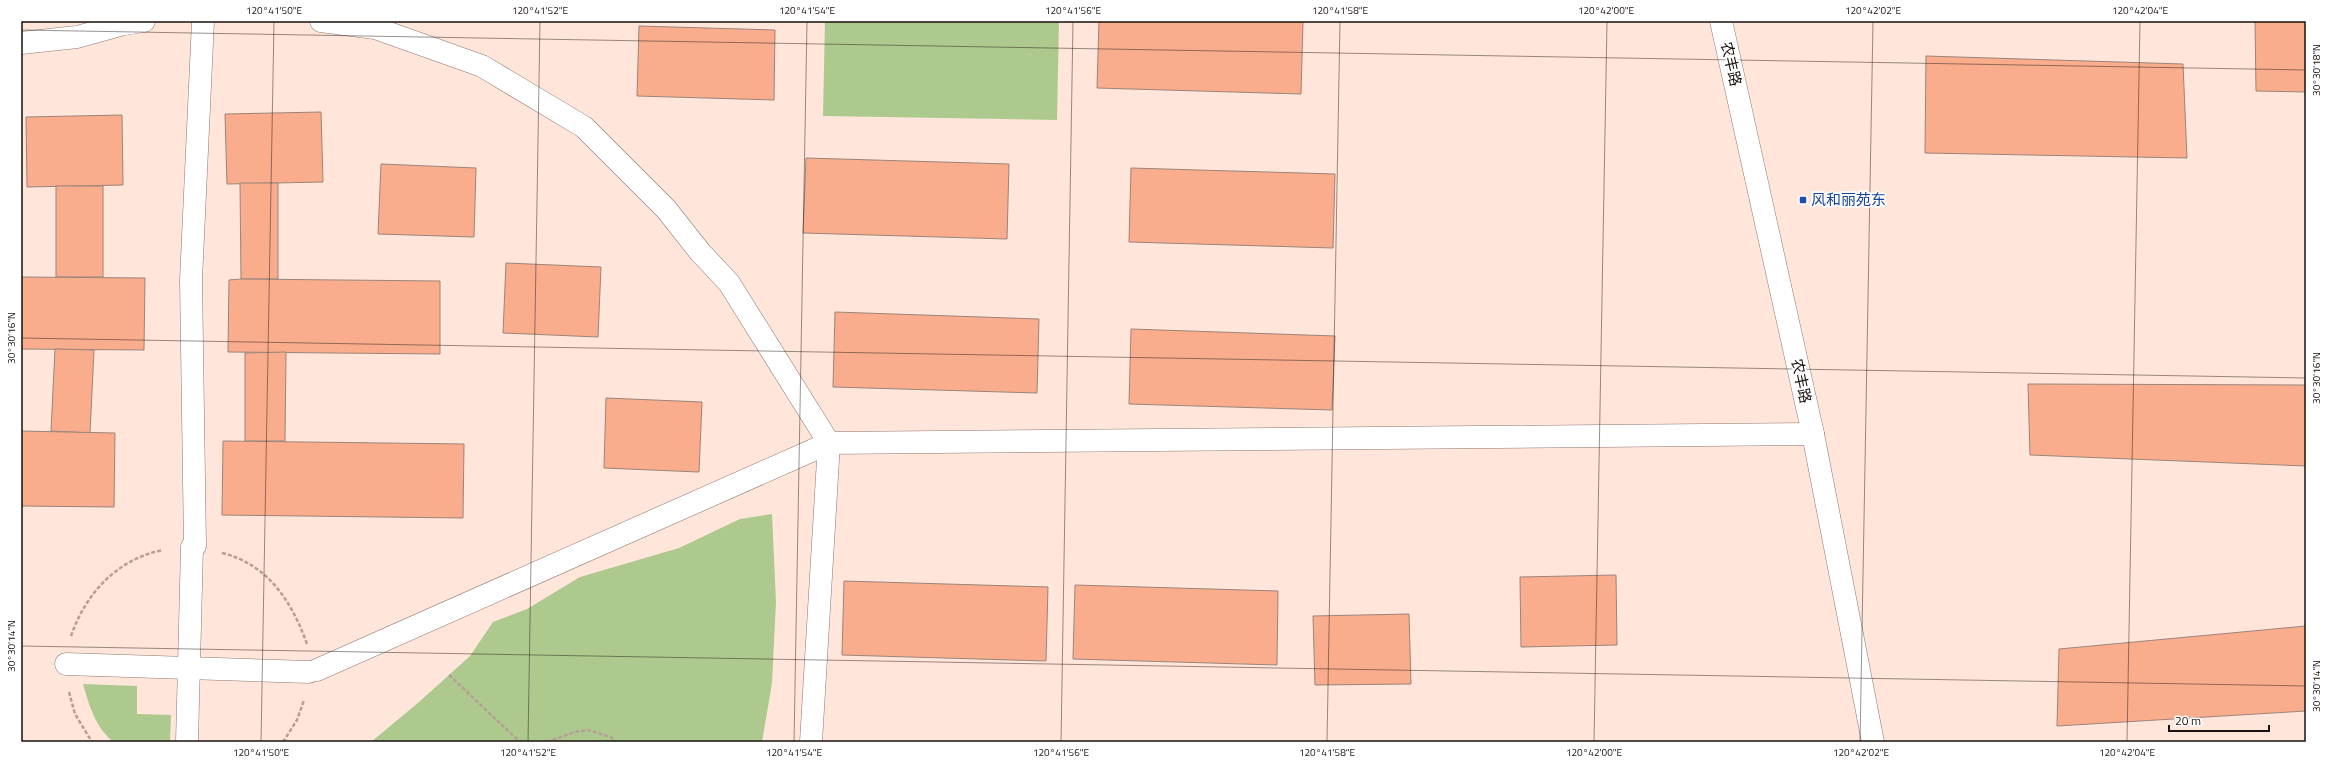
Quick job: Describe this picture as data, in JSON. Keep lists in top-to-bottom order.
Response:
{
  "streets": {
    "street": ["农丰路"]
  },
  "places": {
    "transit": ["风和丽苑东"]
  },
  "scale_bar": "20 m",
  "coordinates": [
    "120°41'50\"E",
    "120°41'52\"E",
    "120°41'54\"E",
    "120°41'56\"E",
    "120°41'58\"E",
    "120°42'00\"E",
    "120°42'02\"E",
    "120°42'04\"E",
    "30°30'18\"N",
    "30°30'16\"N",
    "30°30'14\"N"
  ]
}
